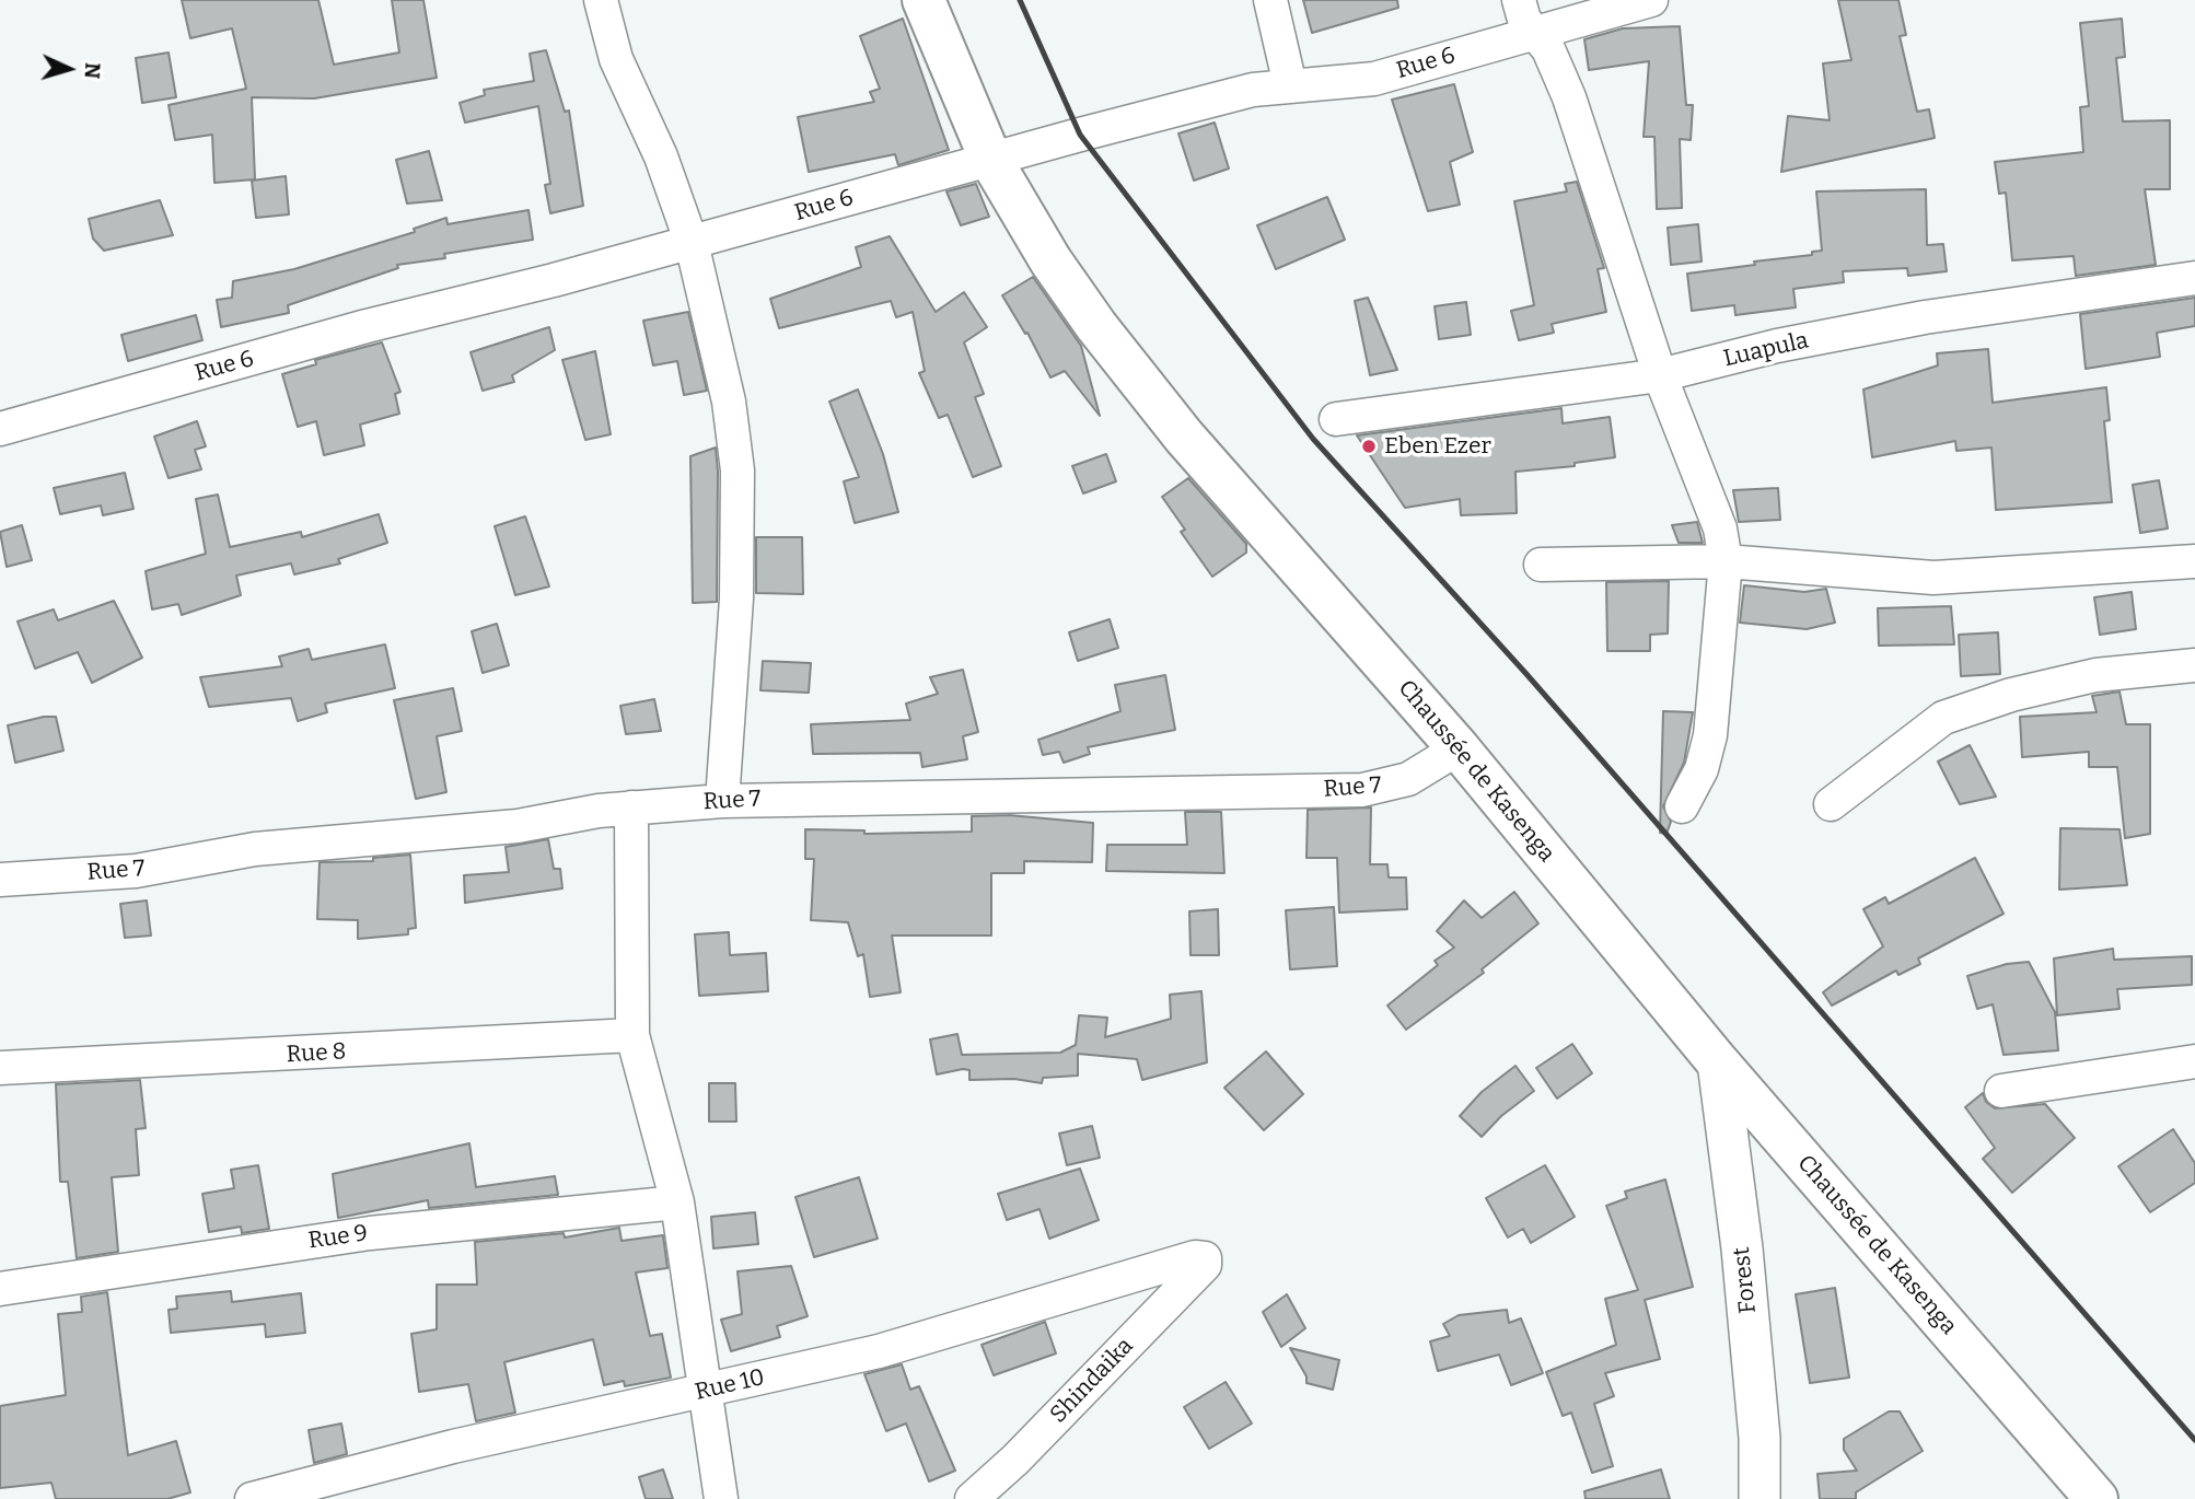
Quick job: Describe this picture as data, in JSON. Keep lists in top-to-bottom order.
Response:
{
  "streets": {
    "main road": ["Chaussée de Kasenga"],
    "street": [
      "Rue 6",
      "Luapula",
      "Rue 7",
      "Rue 8",
      "Rue 9",
      "Forest",
      "Shindaika",
      "Rue 10"
    ]
  },
  "crossings": [
    ["Rue 6", "Chaussée de Kasenga"],
    ["Chaussée de Kasenga", "Rue 7"],
    ["Chaussée de Kasenga", "Forest"],
    ["Shindaika", "Rue 10"]
  ],
  "places": ["Eben Ezer"],
  "north": "right"
}
